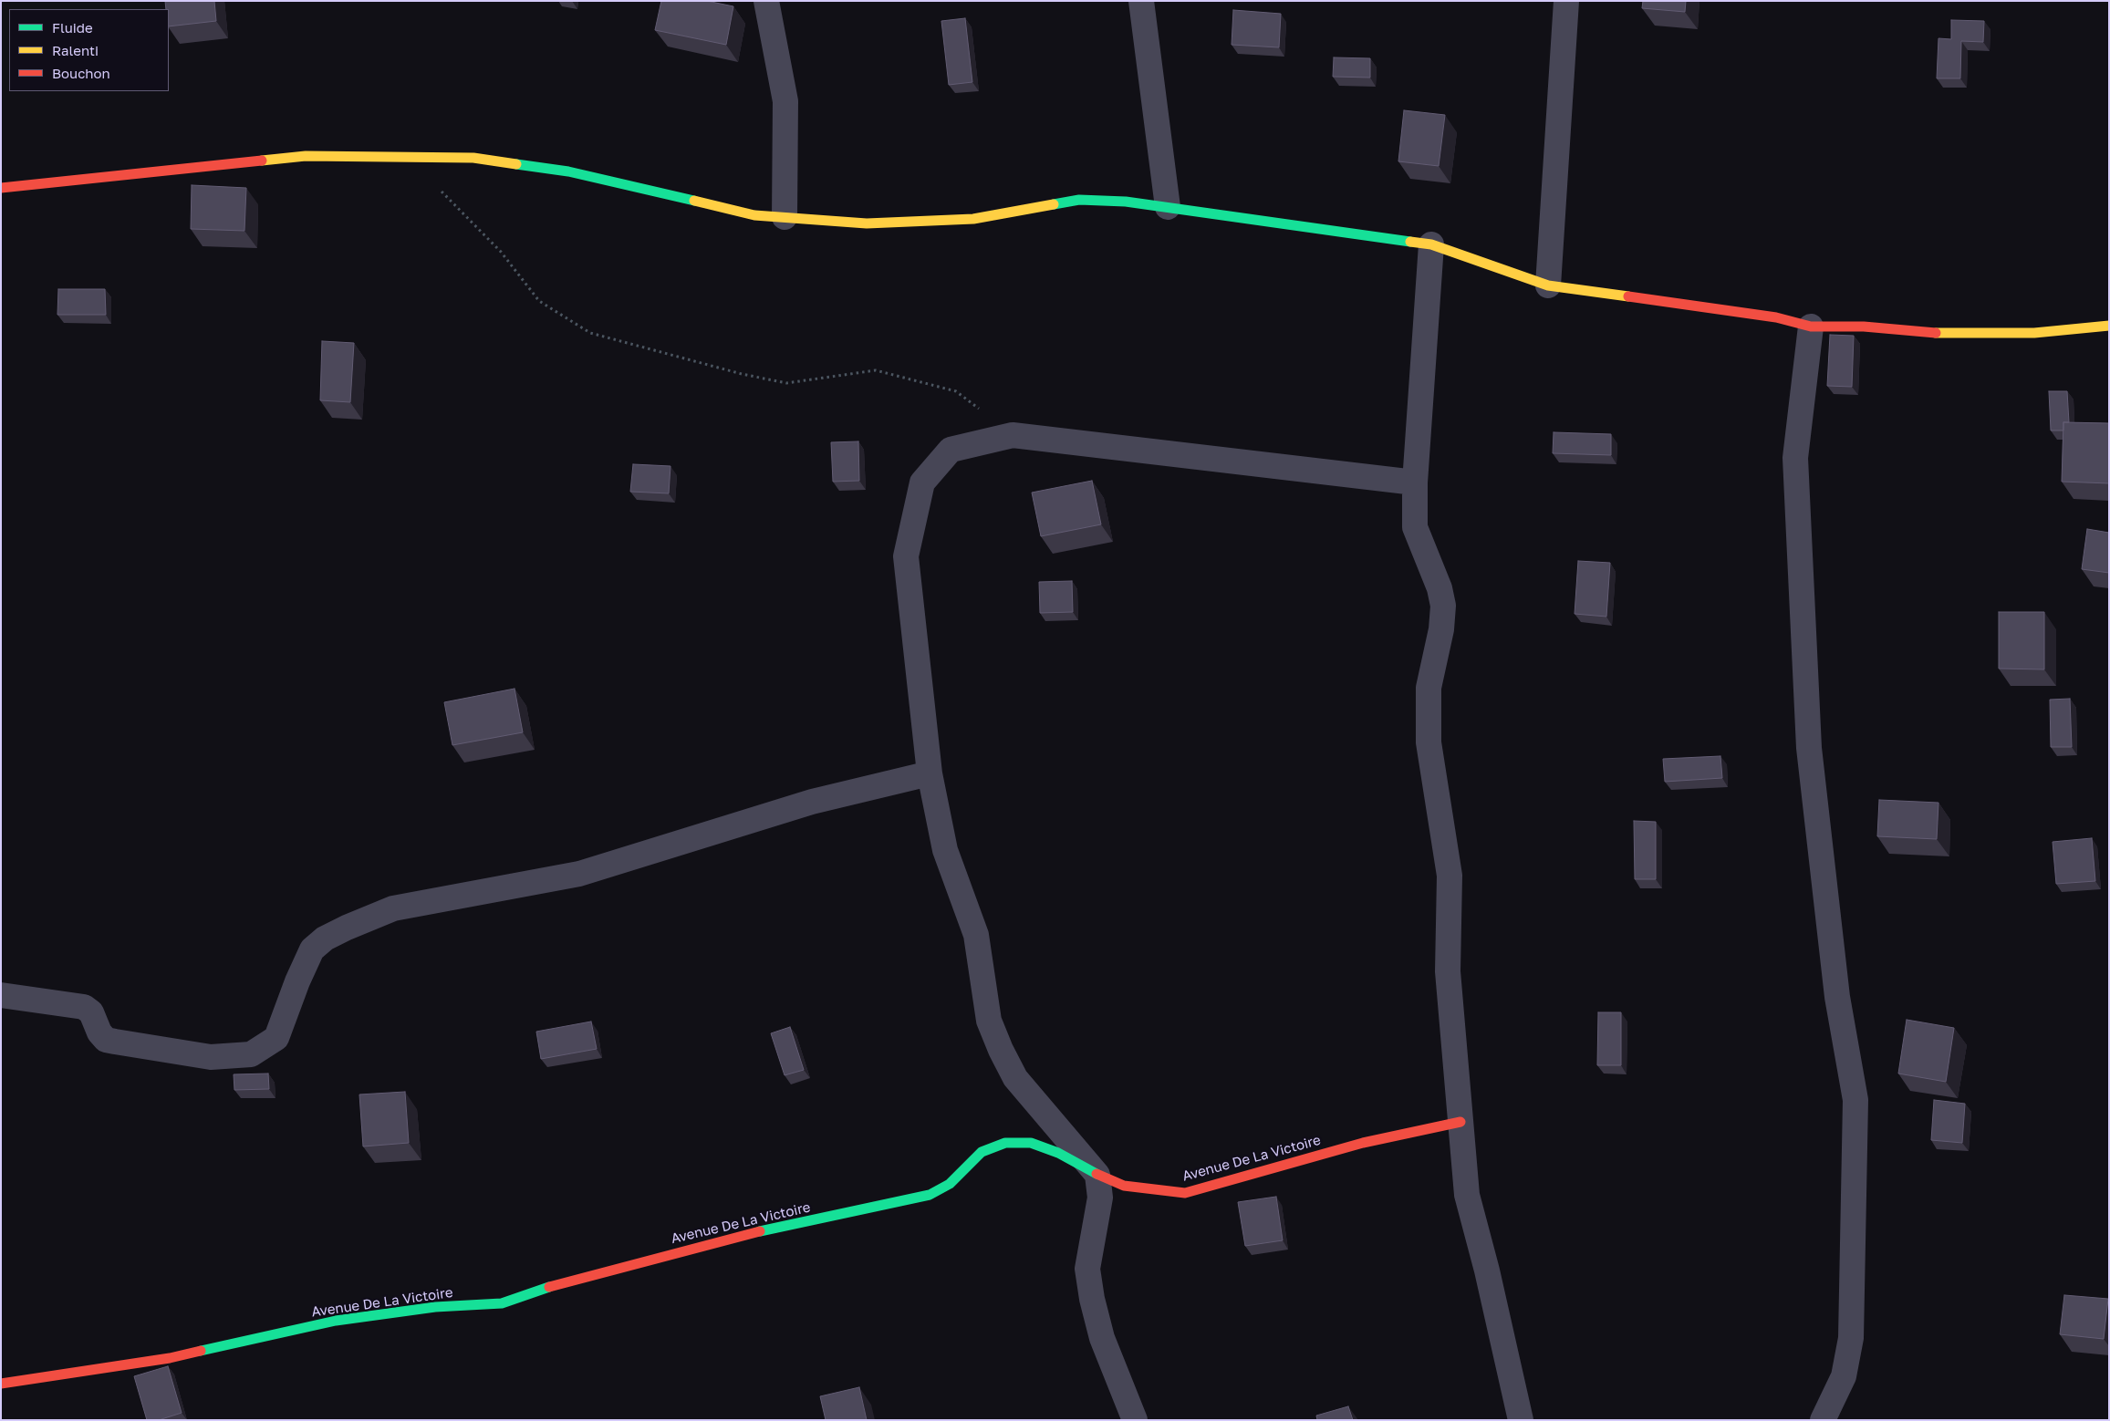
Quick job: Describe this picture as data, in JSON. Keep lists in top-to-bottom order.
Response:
{
  "streets": {
    "street": ["Avenue De La Victoire"]
  },
  "legend": ["Fluide", "Ralenti", "Bouchon"]
}
